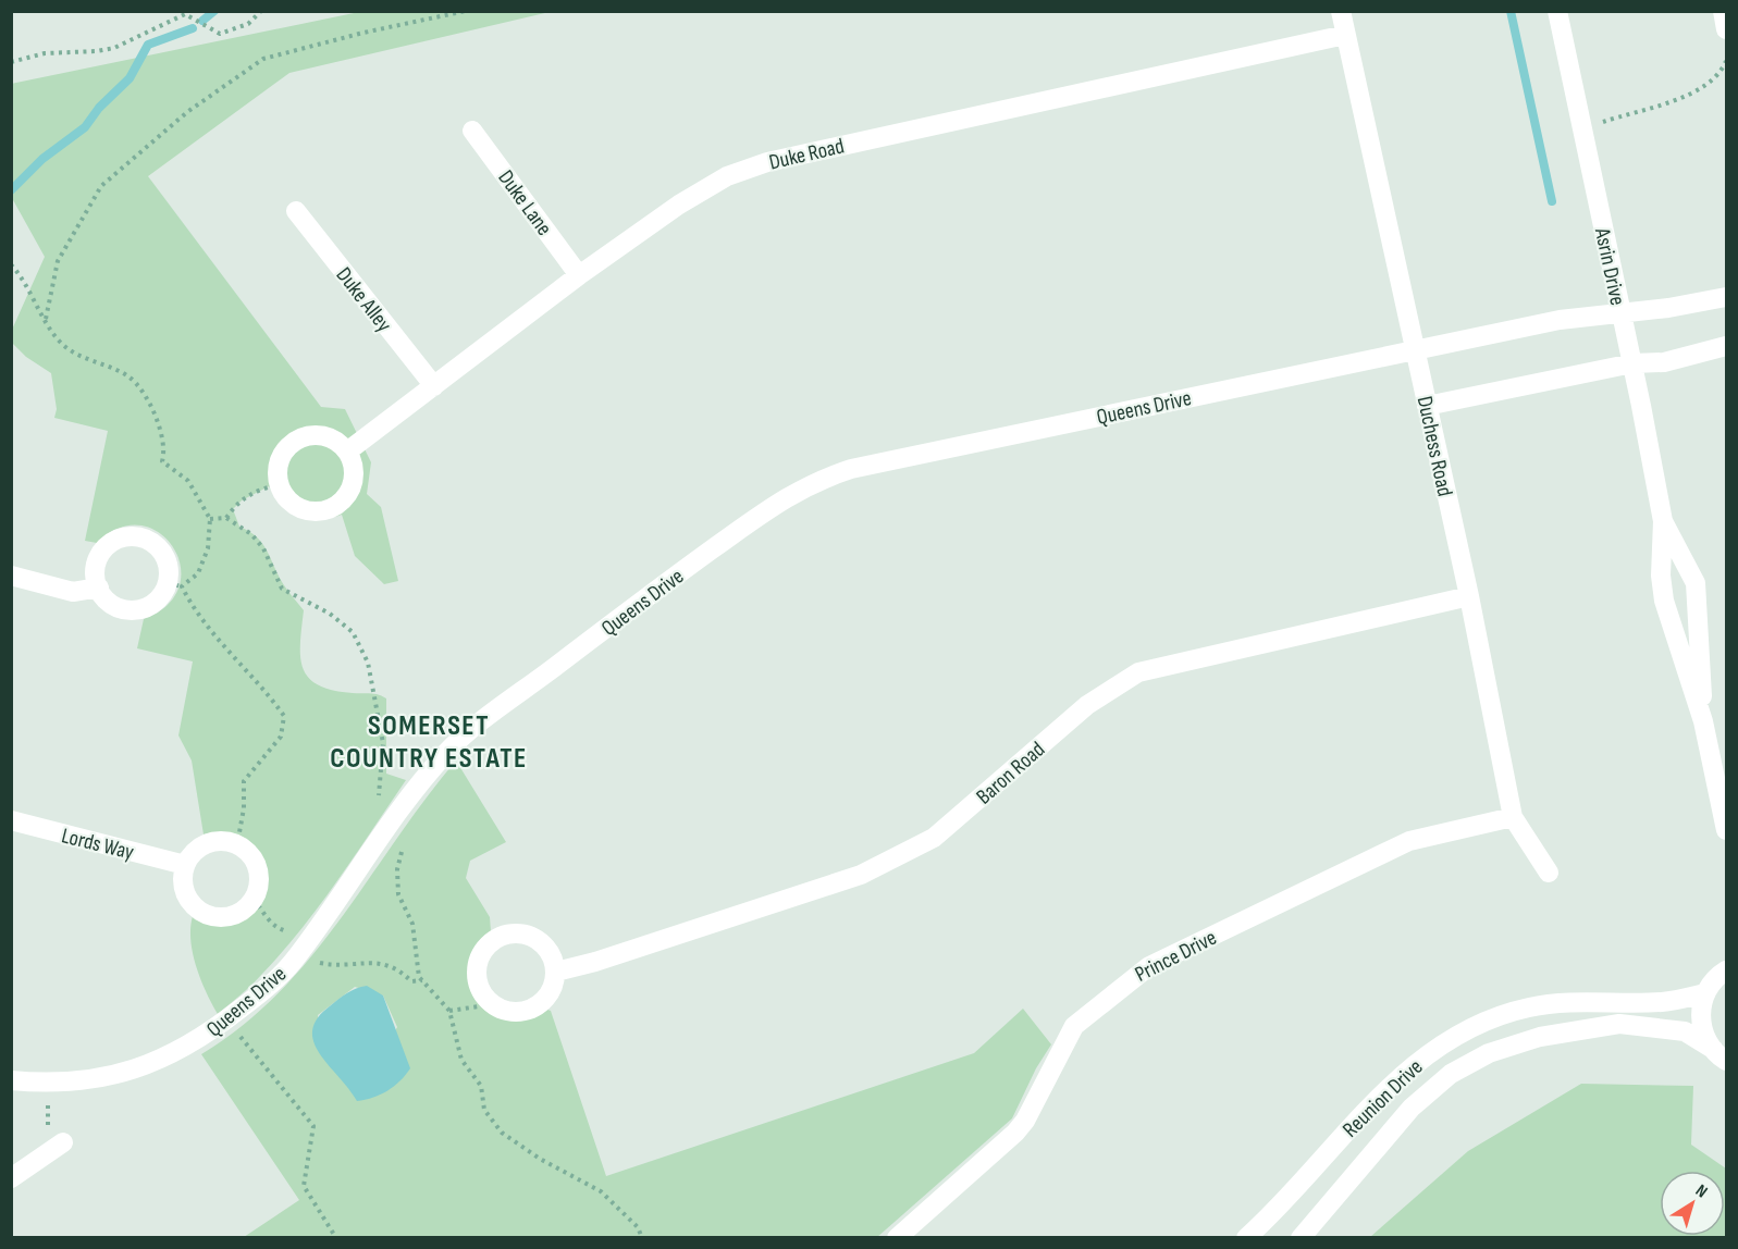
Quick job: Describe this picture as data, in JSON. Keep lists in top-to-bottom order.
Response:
{
  "streets": {
    "street": [
      "Duke Road",
      "Duke Lane",
      "Asrin Drive",
      "Duke Alley",
      "Queens Drive",
      "Duchess Road",
      "Baron Road",
      "Lords Way",
      "Prince Drive",
      "Reunion Drive"
    ]
  },
  "crossings": [
    ["Duke Road", "Duke Lane"],
    ["Duke Road", "Duke Alley"],
    ["Duke Road", "Duchess Road"],
    ["Asrin Drive", "Queens Drive"],
    ["Queens Drive", "Duchess Road"],
    ["Duchess Road", "Baron Road"],
    ["Duchess Road", "Prince Drive"]
  ],
  "districts": ["SOMERSET COUNTRY ESTATE"],
  "north": "top right"
}
